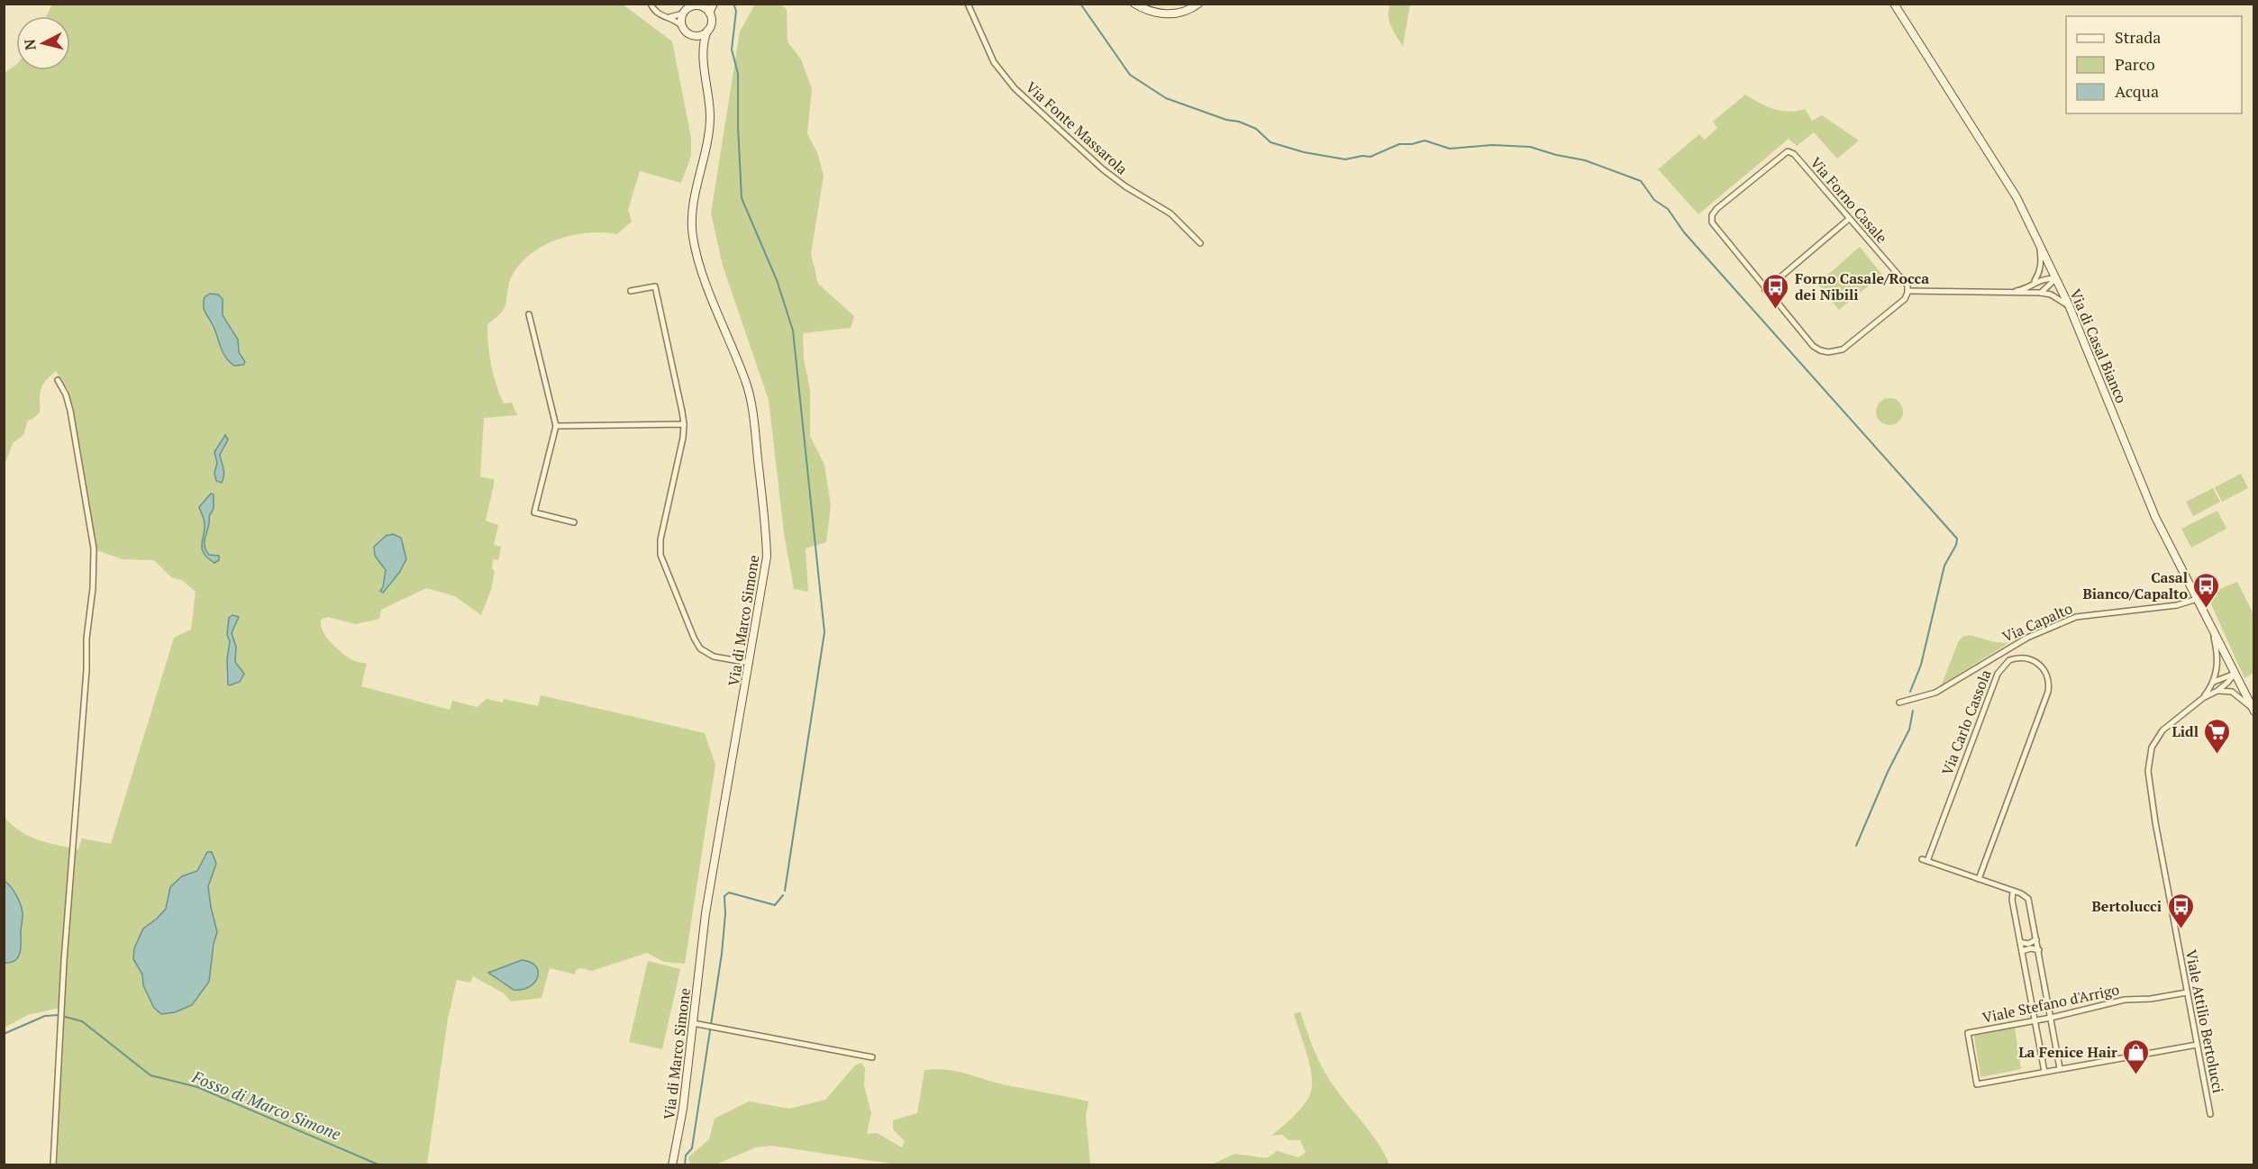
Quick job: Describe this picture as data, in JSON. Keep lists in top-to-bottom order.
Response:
{
  "streets": {
    "street": [
      "Via Fonte Massarola",
      "Via Forno Casale",
      "Via di Casal Bianco",
      "Via di Marco Simone",
      "Via Capalto",
      "Via Carlo Cassola",
      "Viale Stefano d'Arrigo",
      "Viale Attilio Bertolucci"
    ]
  },
  "crossings": [
    ["Via di Casal Bianco", "Via Capalto"],
    ["Via di Casal Bianco", "Viale Attilio Bertolucci"],
    ["Viale Stefano d'Arrigo", "Viale Attilio Bertolucci"]
  ],
  "water": ["Fosso di Marco Simone"],
  "places": {
    "bus stop": ["Forno Casale/Rocca dei Nibili", "Casal Bianco/Capalto", "Bertolucci"],
    "supermarket": ["Lidl"],
    "shop": ["La Fenice Hair"]
  },
  "legend": ["Strada", "Parco", "Acqua"],
  "north": "left"
}
